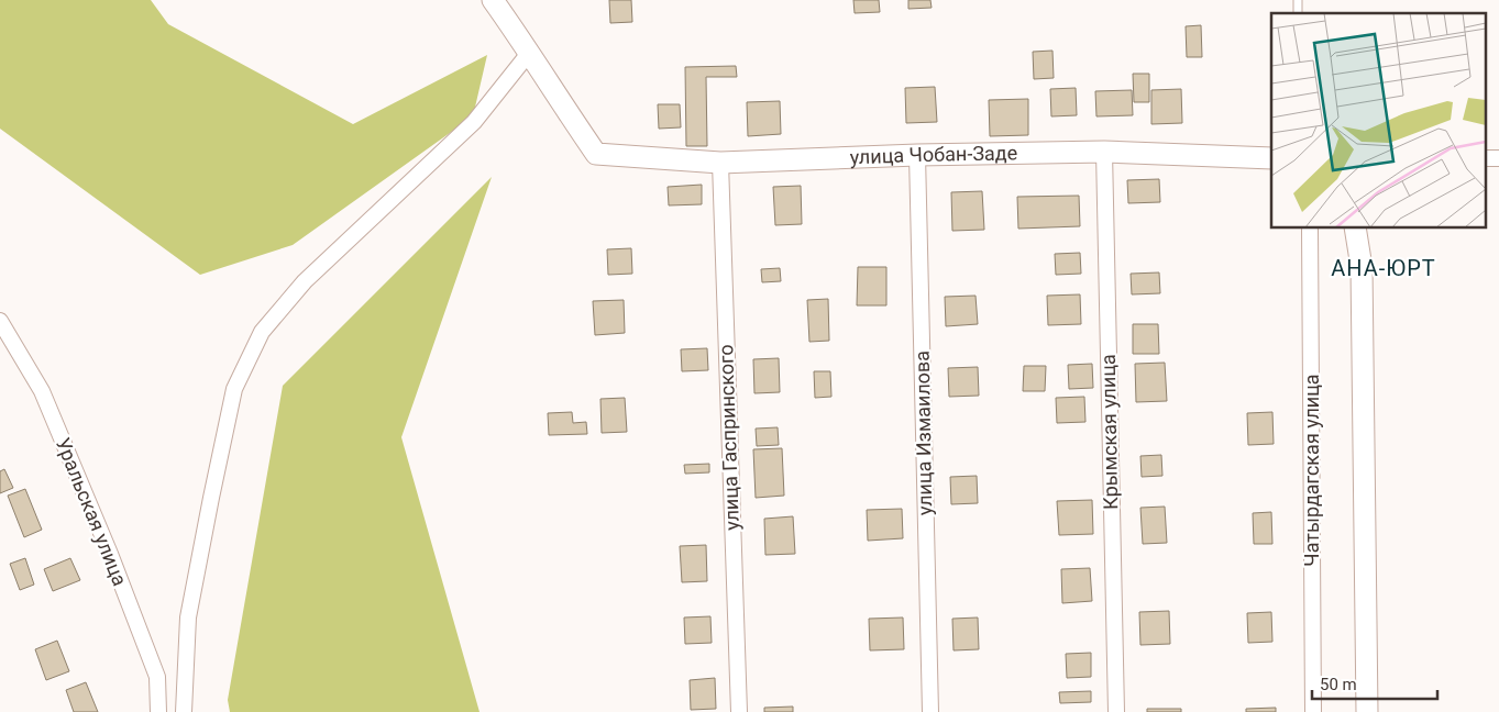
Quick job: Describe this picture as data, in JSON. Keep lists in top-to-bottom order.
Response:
{
  "streets": {
    "main road": ["улица Чобан-Заде"],
    "street": [
      "Крымская улица",
      "улица Измаилова",
      "улица Гаспринского",
      "Чатырдагская улица",
      "Уральская улица"
    ]
  },
  "crossings": [
    ["улица Чобан-Заде", "Крымская улица"],
    ["улица Чобан-Заде", "улица Измаилова"],
    ["улица Чобан-Заде", "улица Гаспринского"]
  ],
  "districts": ["АНА-ЮРТ"],
  "scale_bar": "50 m"
}
